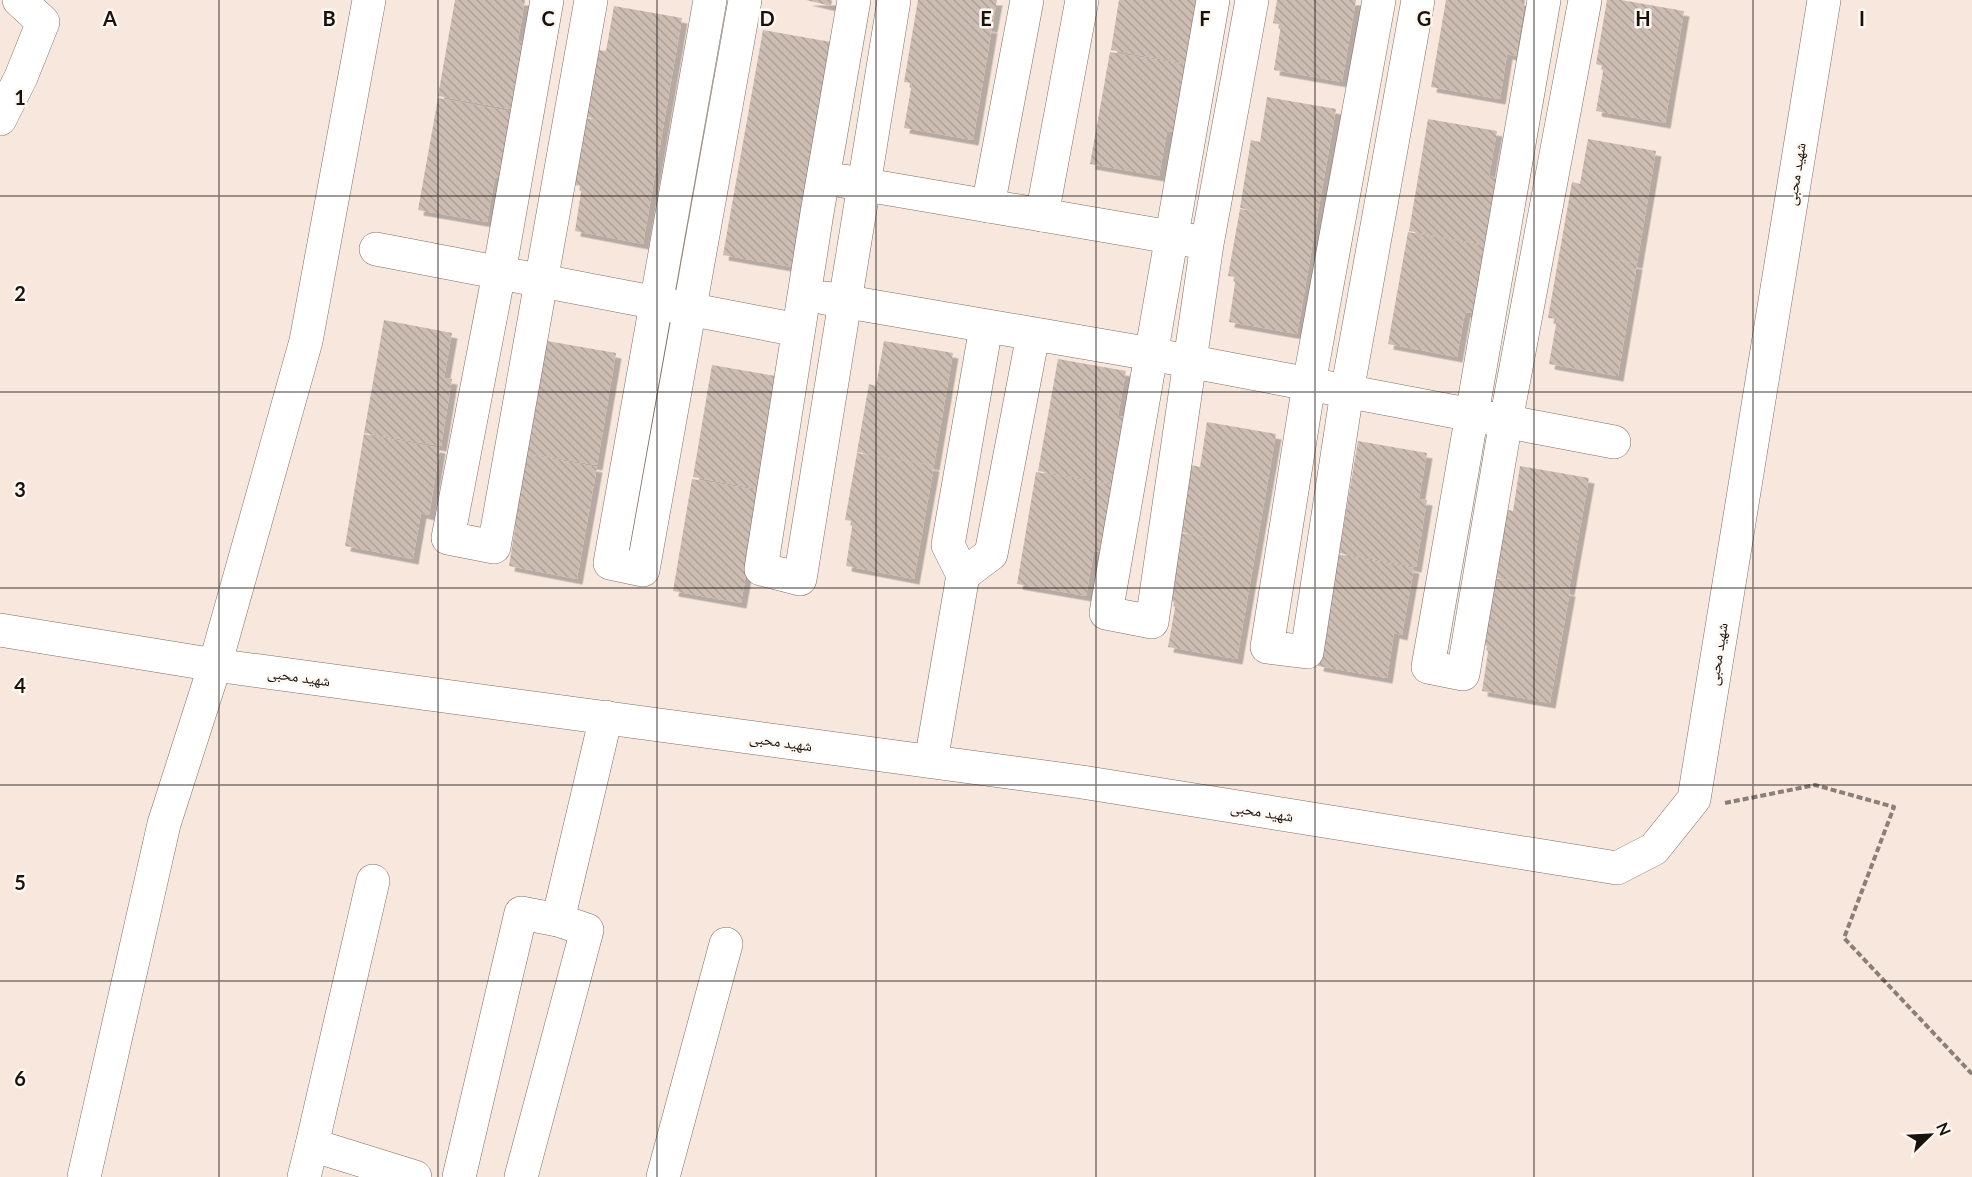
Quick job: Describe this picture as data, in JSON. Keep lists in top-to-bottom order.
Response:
{
  "streets": {
    "street": ["شهید محبی"]
  },
  "north": "top right",
  "grid": {
    "columns": [
      "A",
      "B",
      "C",
      "D",
      "E",
      "F",
      "G",
      "H",
      "I"
    ],
    "rows": [
      "1",
      "2",
      "3",
      "4",
      "5",
      "6"
    ]
  }
}
